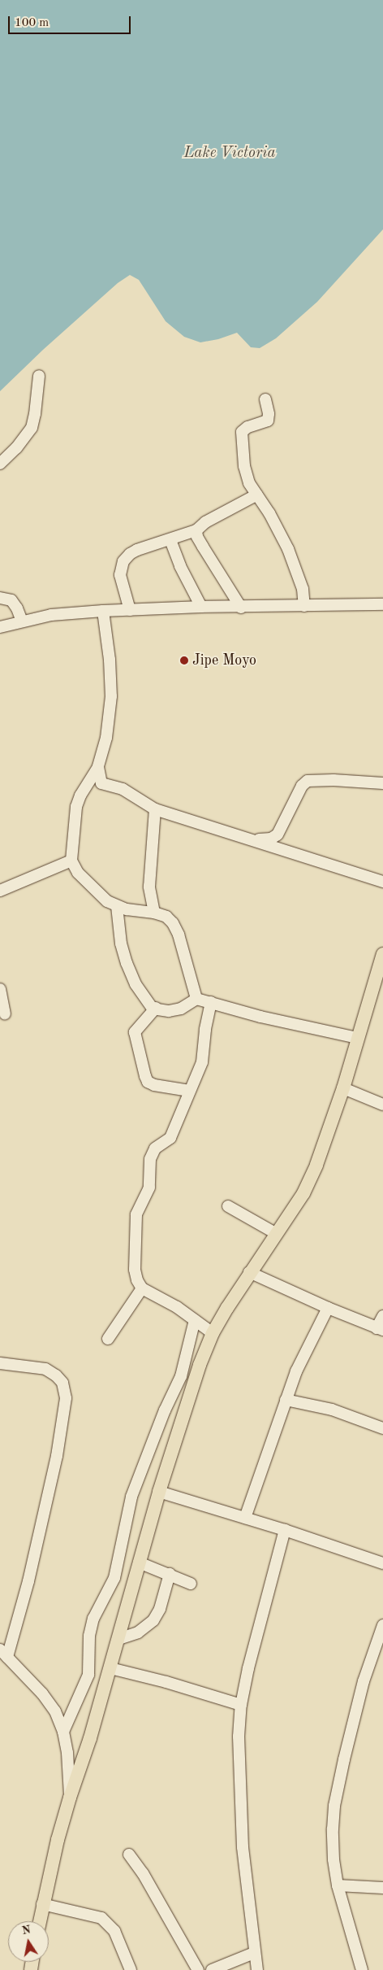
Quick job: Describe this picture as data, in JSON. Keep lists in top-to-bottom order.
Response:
{
  "water": ["Lake Victoria"],
  "places": ["Jipe Moyo"],
  "scale_bar": "100 m",
  "north": "top"
}
